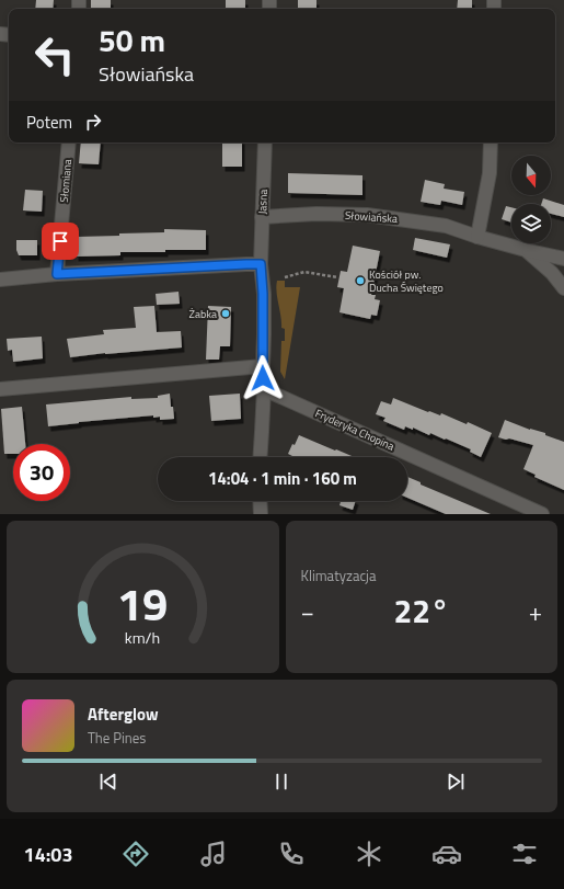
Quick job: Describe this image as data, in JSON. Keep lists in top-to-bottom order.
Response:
{
  "streets": {
    "street": [
      "Słomiana",
      "Jasna",
      "Słowiańska",
      "Fryderyka Chopina"
    ]
  },
  "crossings": [
    ["Jasna", "Słowiańska"],
    ["Jasna", "Fryderyka Chopina"]
  ],
  "places": ["Kościół pw. Ducha Świętego", "Żabka"],
  "north": "bottom",
  "page": {
    "turn": ["50 m", "Słowiańska"],
    "then": "Potem",
    "limit": "30",
    "trip": "14:04 · 1 min · 160 m",
    "tile": "Klimatyzacja",
    "heat": ["−", "22°", "+"],
    "song": ["Afterglow", "The Pines"],
    "tabs": "14:03",
    "gauge": ["19", "km/h"]
  }
}
